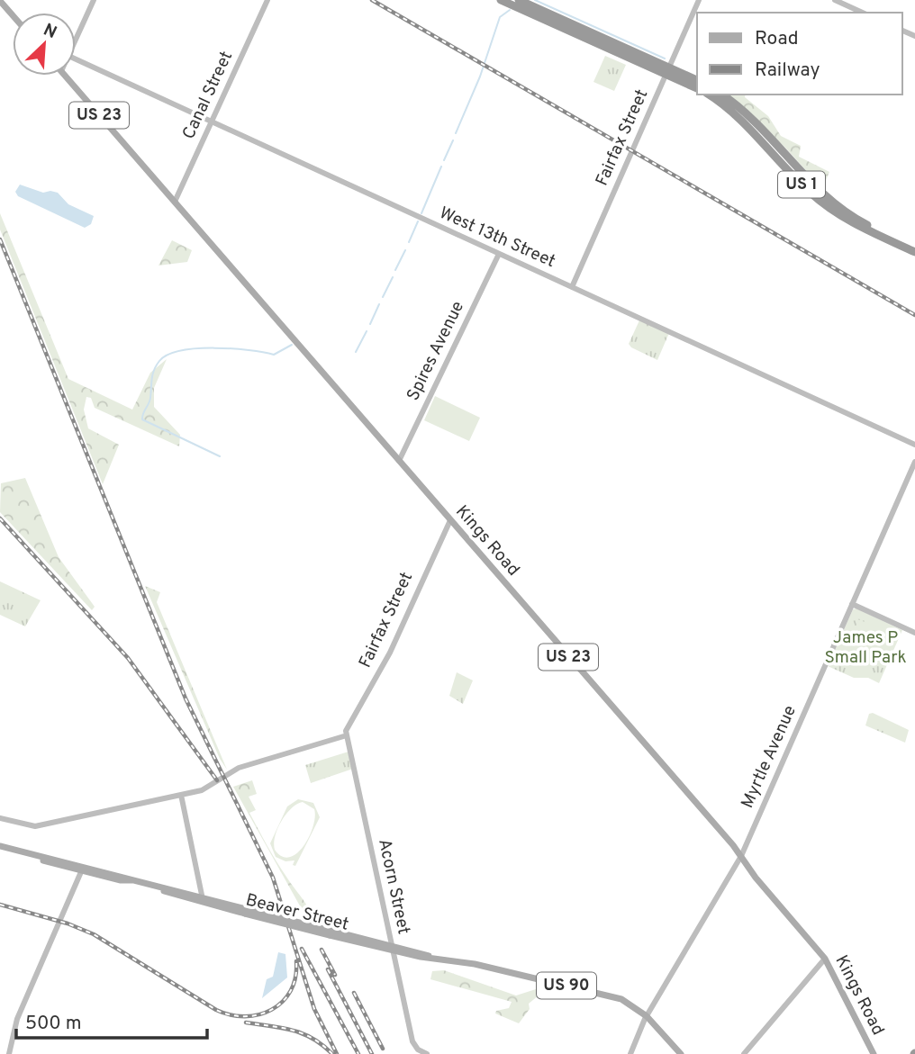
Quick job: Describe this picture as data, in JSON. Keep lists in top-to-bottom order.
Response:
{
  "streets": {
    "highway": ["US 1"],
    "main road": [
      "US 23",
      "Kings Road",
      "Beaver Street",
      "US 90"
    ],
    "street": [
      "Canal Street",
      "Fairfax Street",
      "West 13th Street",
      "Spires Avenue",
      "Myrtle Avenue",
      "Acorn Street"
    ]
  },
  "crossings": [
    ["Canal Street", "West 13th Street"],
    ["Canal Street", "Kings Road"],
    ["Fairfax Street", "West 13th Street"],
    ["Fairfax Street", "Kings Road"],
    ["Fairfax Street", "Acorn Street"],
    ["West 13th Street", "Spires Avenue"],
    ["Spires Avenue", "Kings Road"],
    ["Kings Road", "Myrtle Avenue"],
    ["Myrtle Avenue", "Beaver Street"],
    ["Acorn Street", "Beaver Street"]
  ],
  "parks": ["James P Small Park"],
  "legend": ["Road", "Railway"],
  "scale_bar": "500 m",
  "north": "top right"
}
